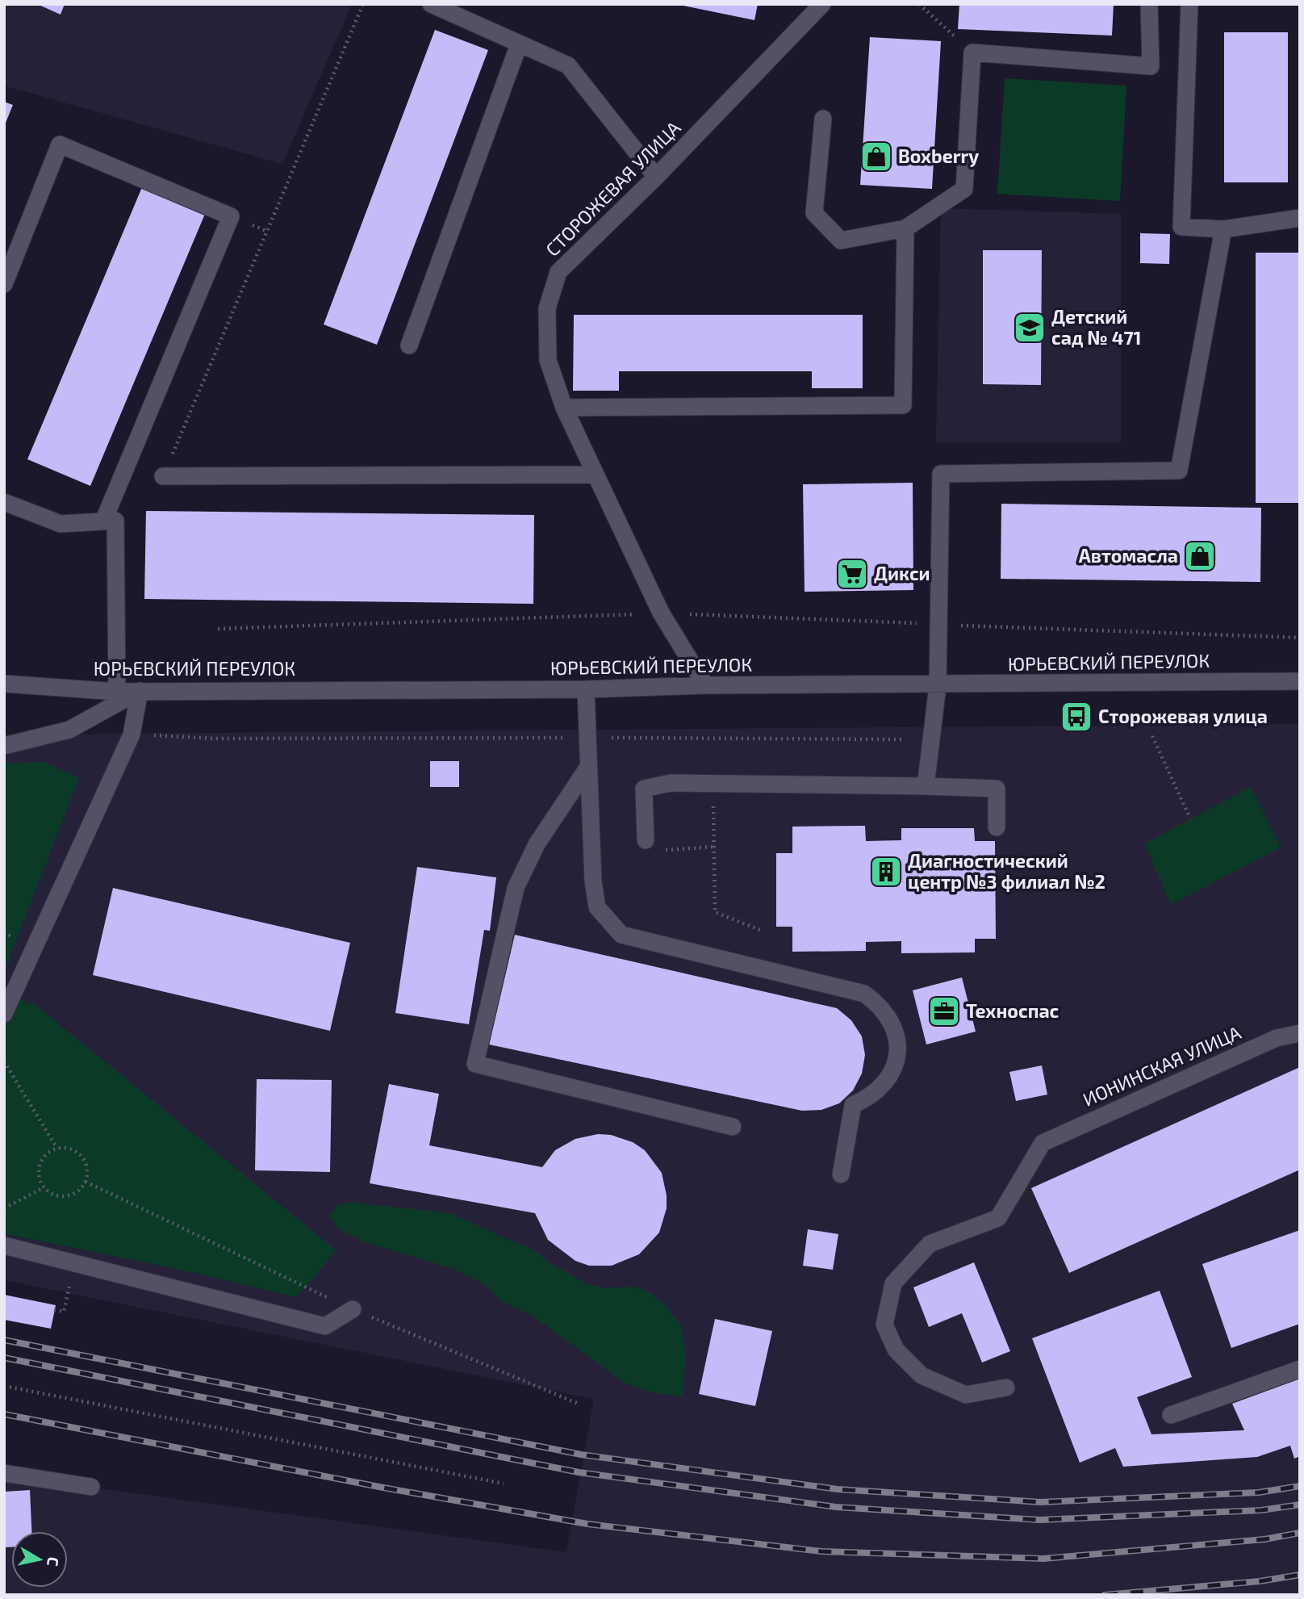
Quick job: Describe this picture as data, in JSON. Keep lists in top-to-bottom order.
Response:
{
  "streets": {
    "street": ["СТОРОЖЕВАЯ УЛИЦА", "ЮРЬЕВСКИЙ ПЕРЕУЛОК", "ИОНИНСКАЯ УЛИЦА"]
  },
  "crossings": [
    ["СТОРОЖЕВАЯ УЛИЦА", "ЮРЬЕВСКИЙ ПЕРЕУЛОК"]
  ],
  "places": {
    "shop": ["Boxberry", "Автомасла"],
    "school or university": ["Детский сад № 471"],
    "supermarket": ["Дикси"],
    "bus stop": ["Сторожевая улица"],
    "building": ["Диагностический центр №3 филиал №2"],
    "office": ["Техноспас"]
  },
  "north": "right"
}
